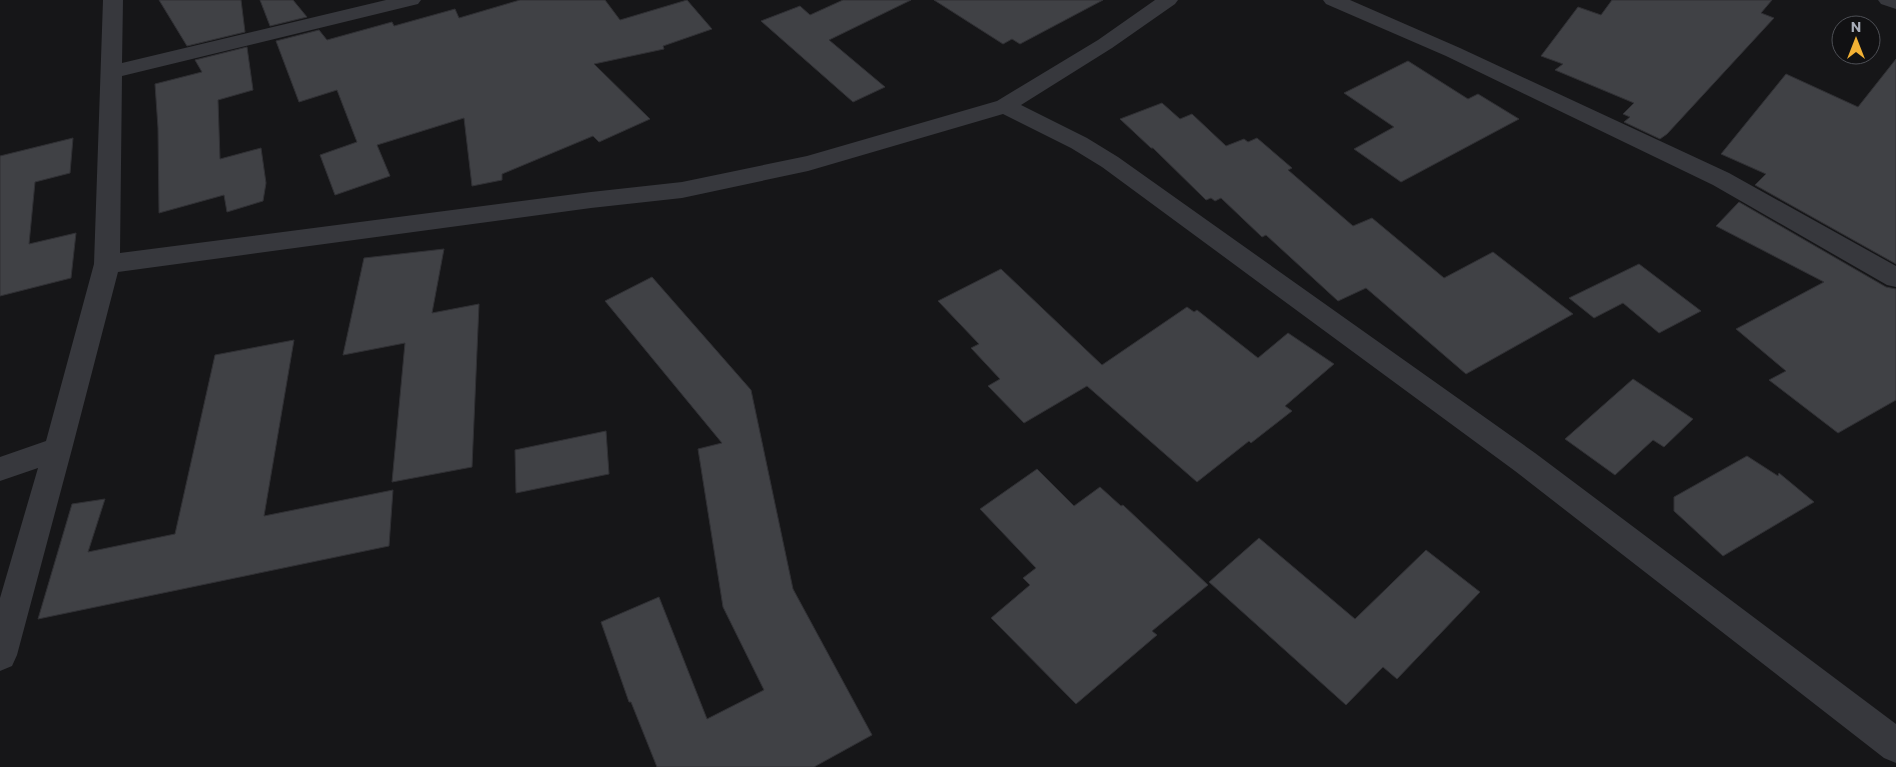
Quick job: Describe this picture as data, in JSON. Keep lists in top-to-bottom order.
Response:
{
  "north": "top"
}
